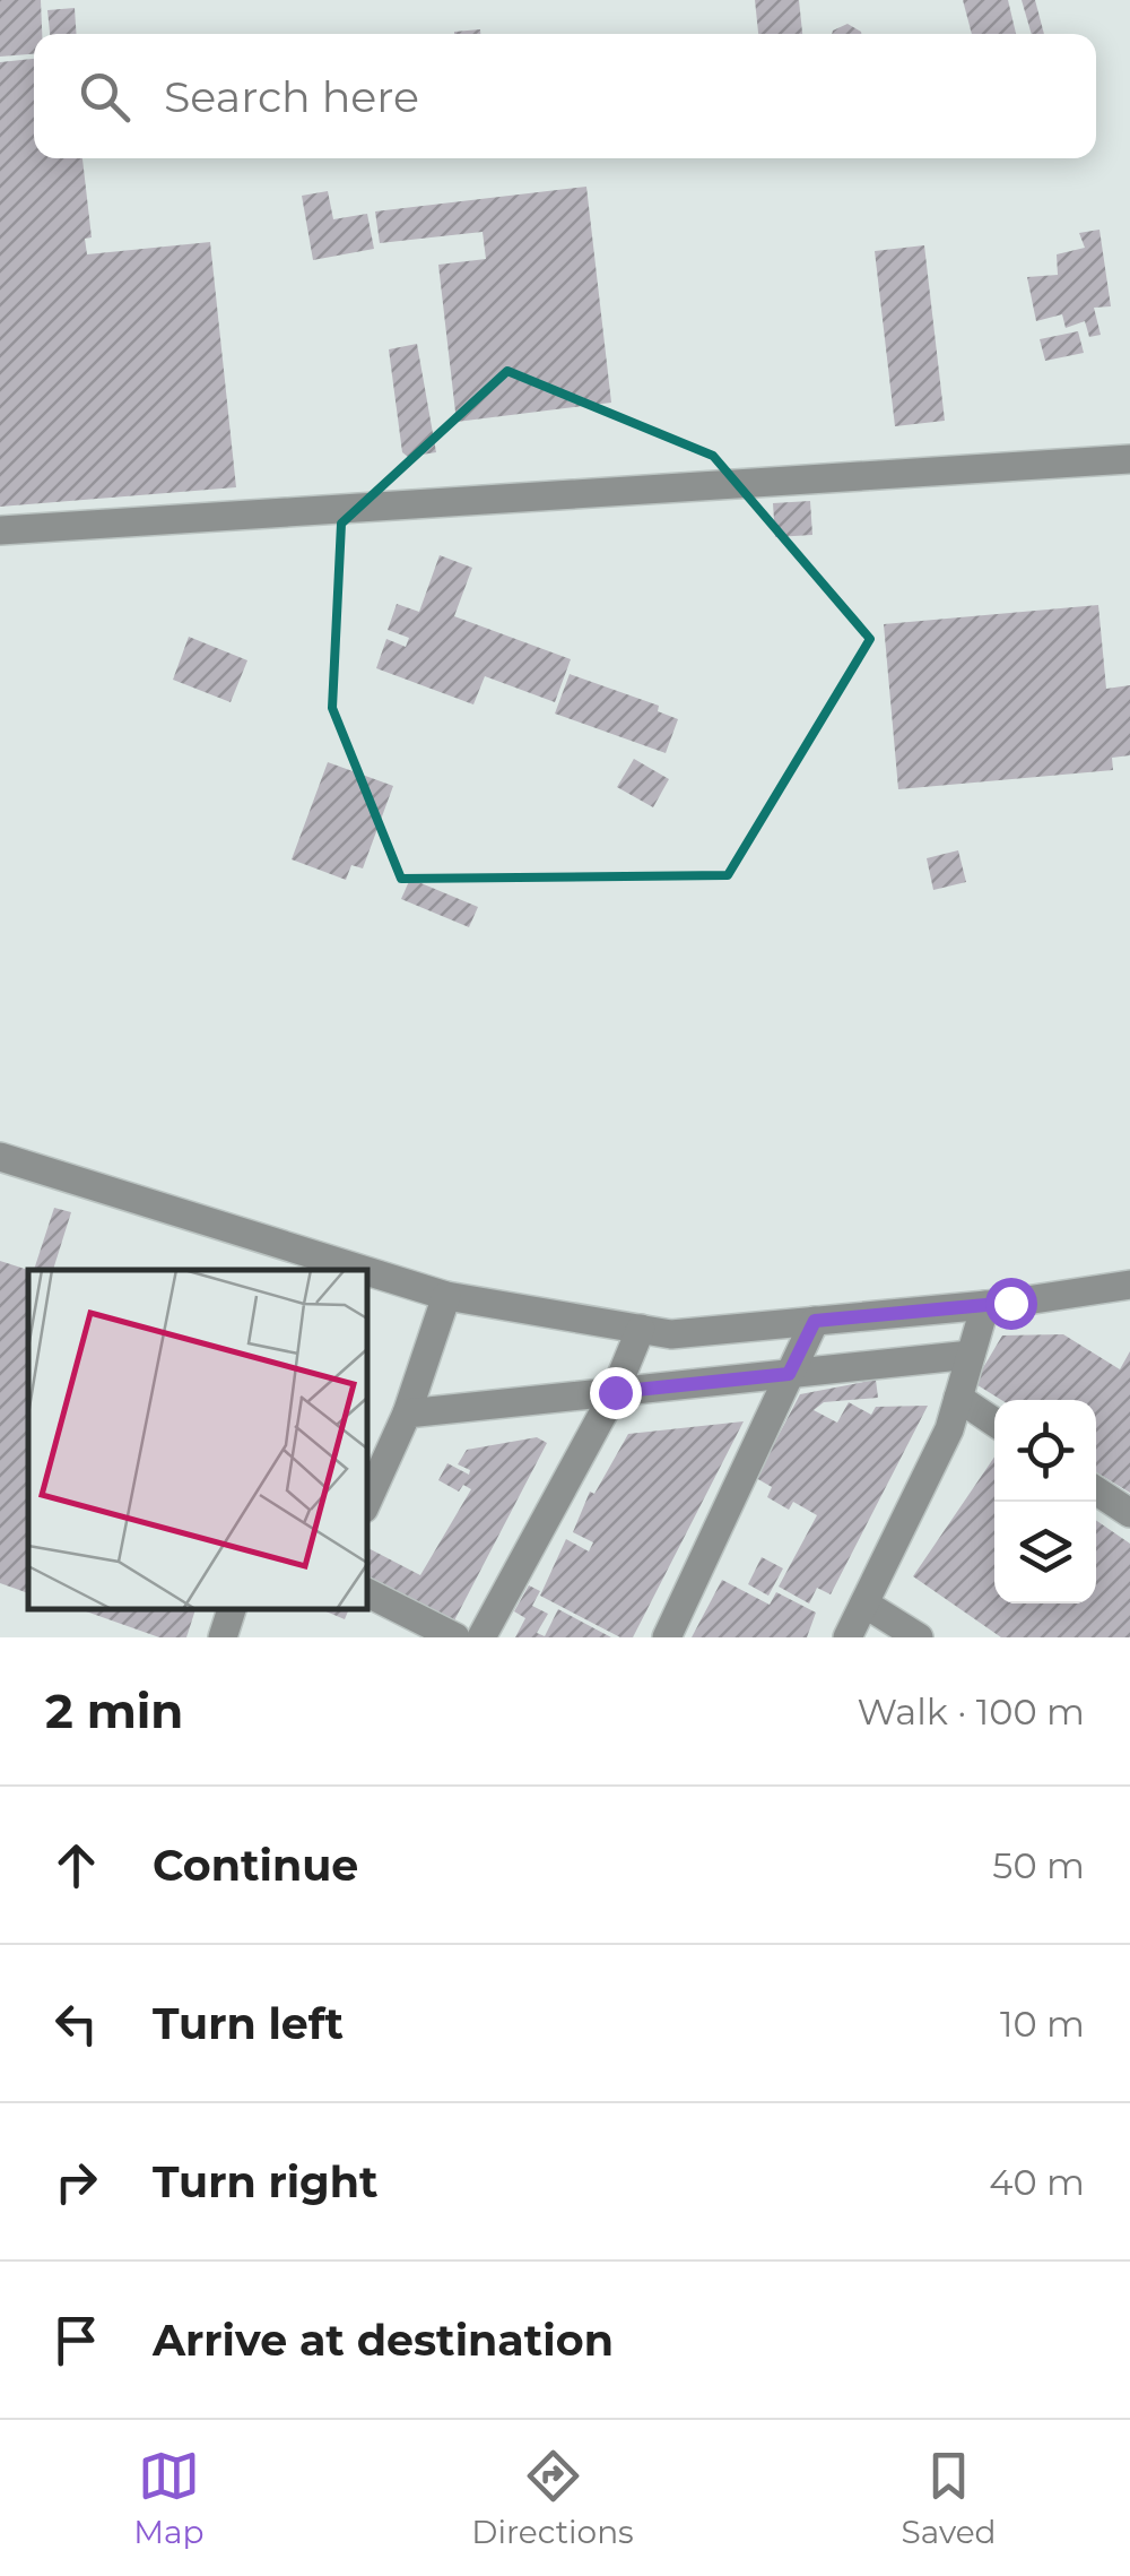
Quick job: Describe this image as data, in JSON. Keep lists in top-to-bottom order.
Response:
{
  "page": {
    "search": "Search here",
    "heading": ["2 min", "Walk · 100 m"],
    "list": [
      ["Continue", "50 m"],
      ["Turn left", "10 m"],
      ["Turn right", "40 m"],
      "Arrive at destination"
    ],
    "nav": ["Map", "Directions", "Saved"]
  }
}
